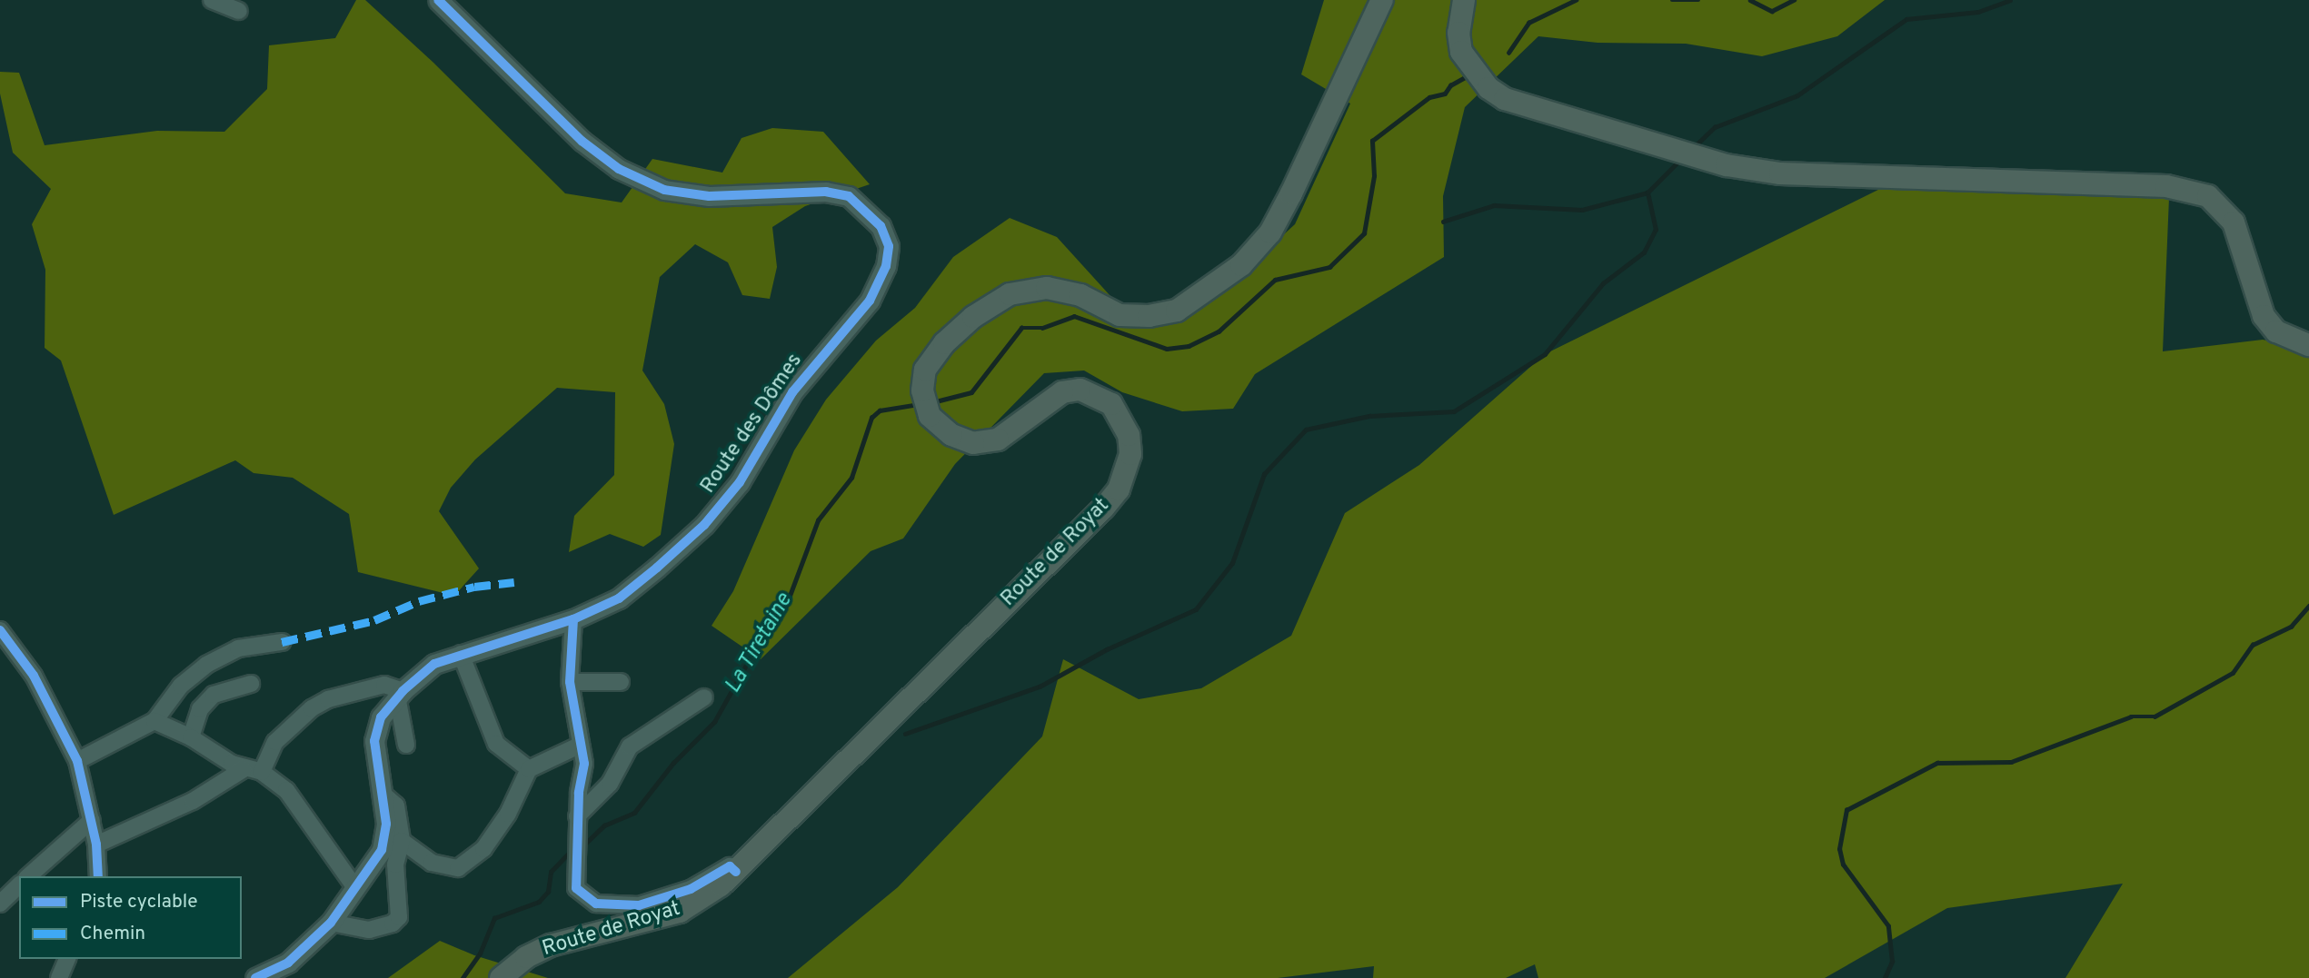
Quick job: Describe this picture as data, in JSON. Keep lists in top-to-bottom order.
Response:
{
  "streets": {
    "main road": ["Route de Royat"],
    "street": ["Route des Dômes"]
  },
  "water": ["La Tiretaine"],
  "legend": ["Piste cyclable", "Chemin"]
}
